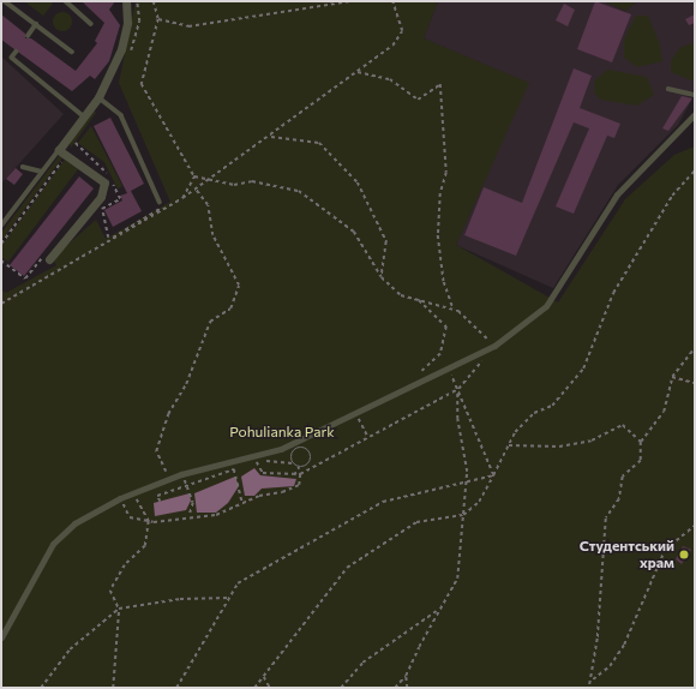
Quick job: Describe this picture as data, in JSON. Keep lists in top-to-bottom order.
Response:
{
  "parks": ["Pohulianka Park"],
  "places": ["Студентський храм"]
}
